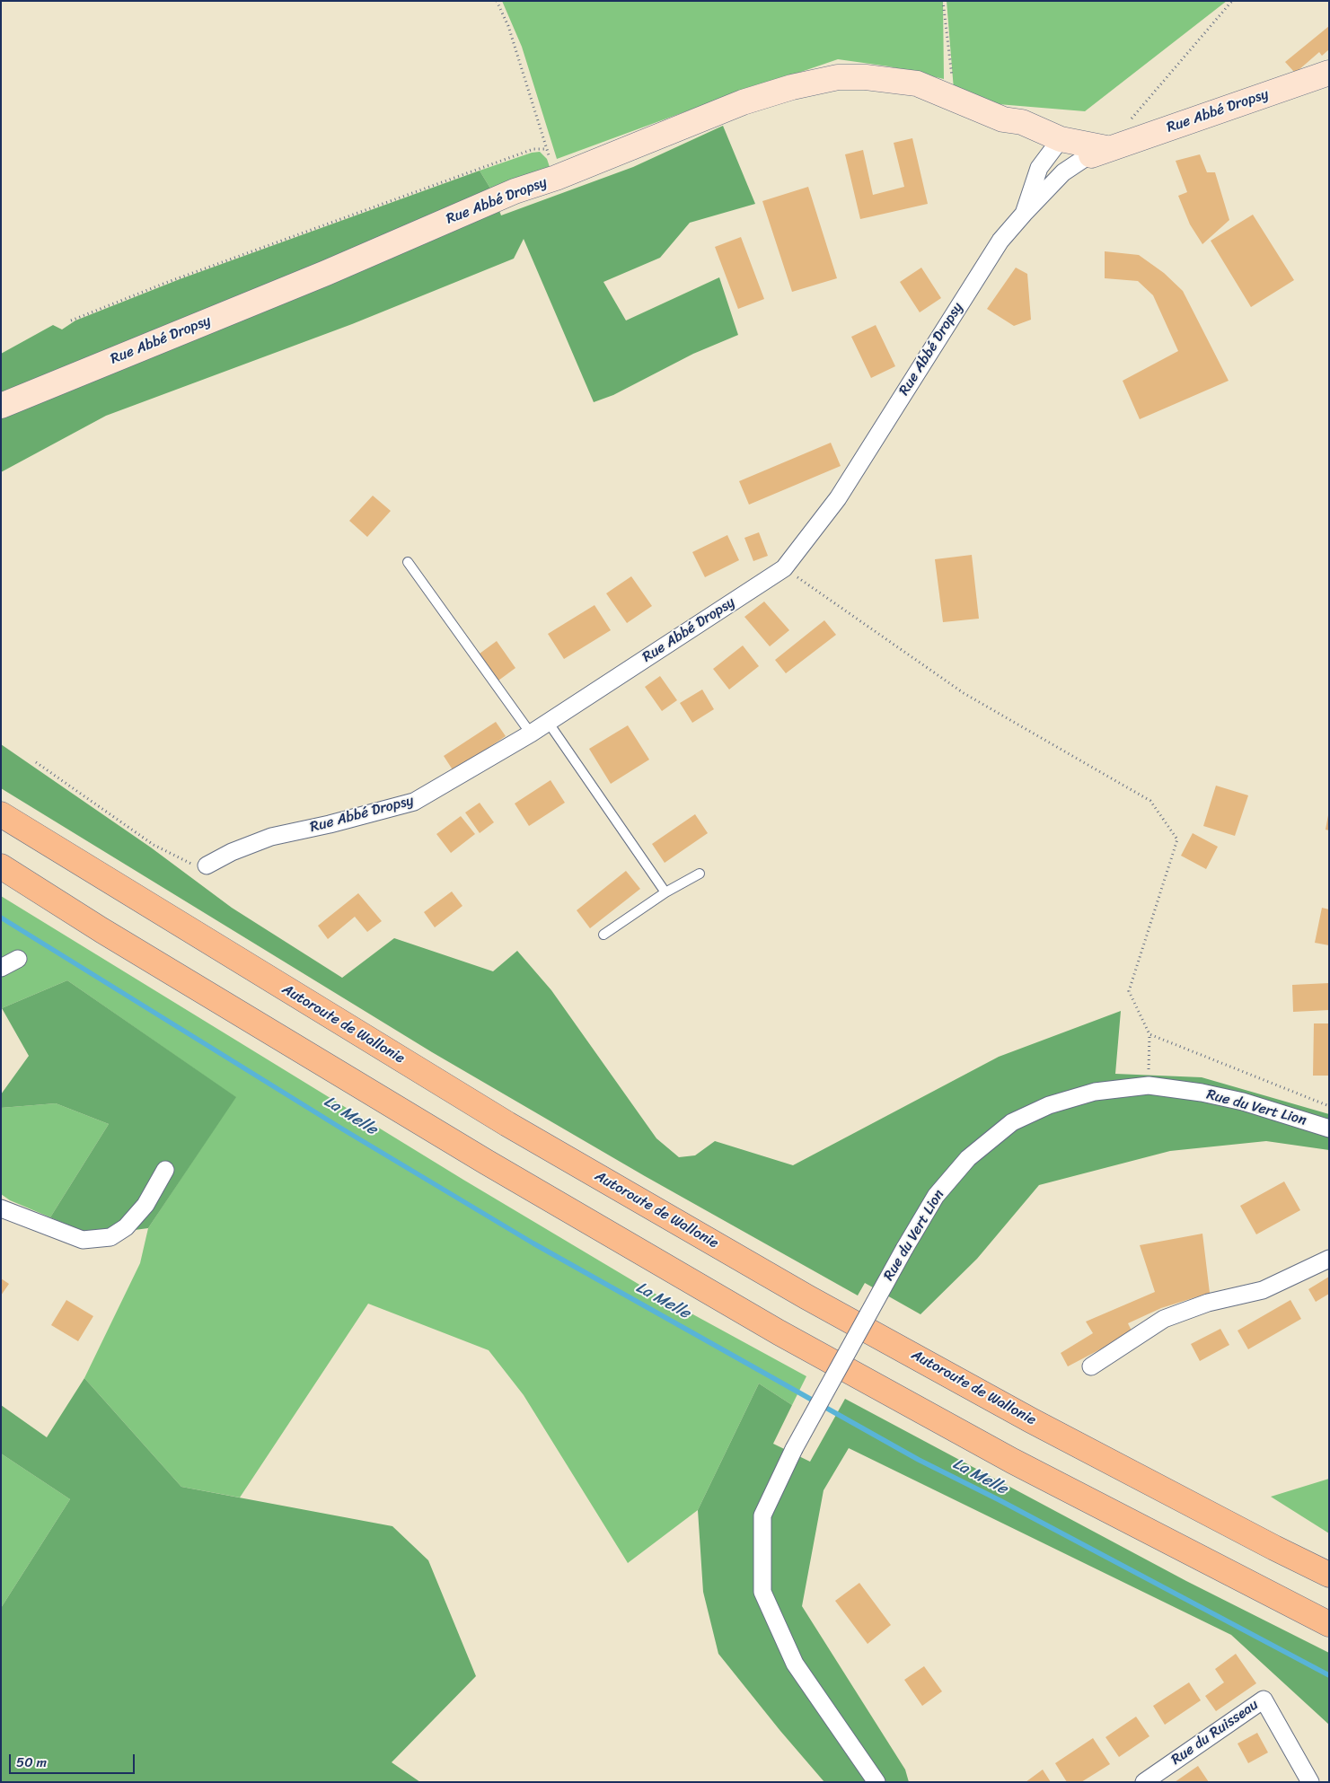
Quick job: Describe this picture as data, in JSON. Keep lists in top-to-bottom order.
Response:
{
  "streets": {
    "highway": ["Autoroute de Wallonie"],
    "street": ["Rue Abbé Dropsy", "Rue du Vert Lion", "Rue du Ruisseau"]
  },
  "water": ["La Melle"],
  "scale_bar": "50 m"
}
